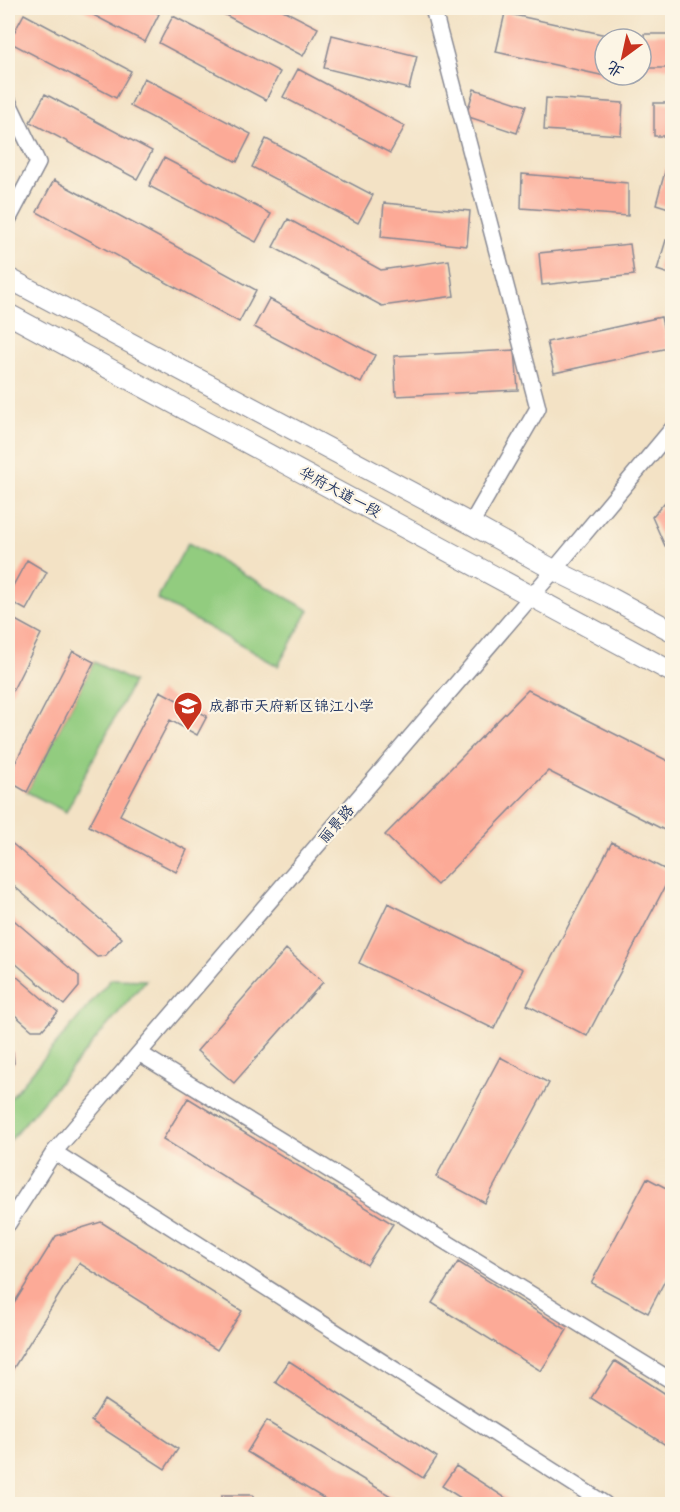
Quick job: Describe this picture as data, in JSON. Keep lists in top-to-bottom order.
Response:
{
  "streets": {
    "main road": ["华府大道一段"],
    "street": ["丽景路"]
  },
  "crossings": [
    ["华府大道一段", "丽景路"]
  ],
  "places": {
    "school or university": ["成都市天府新区锦江小学"]
  },
  "north": "bottom left"
}
